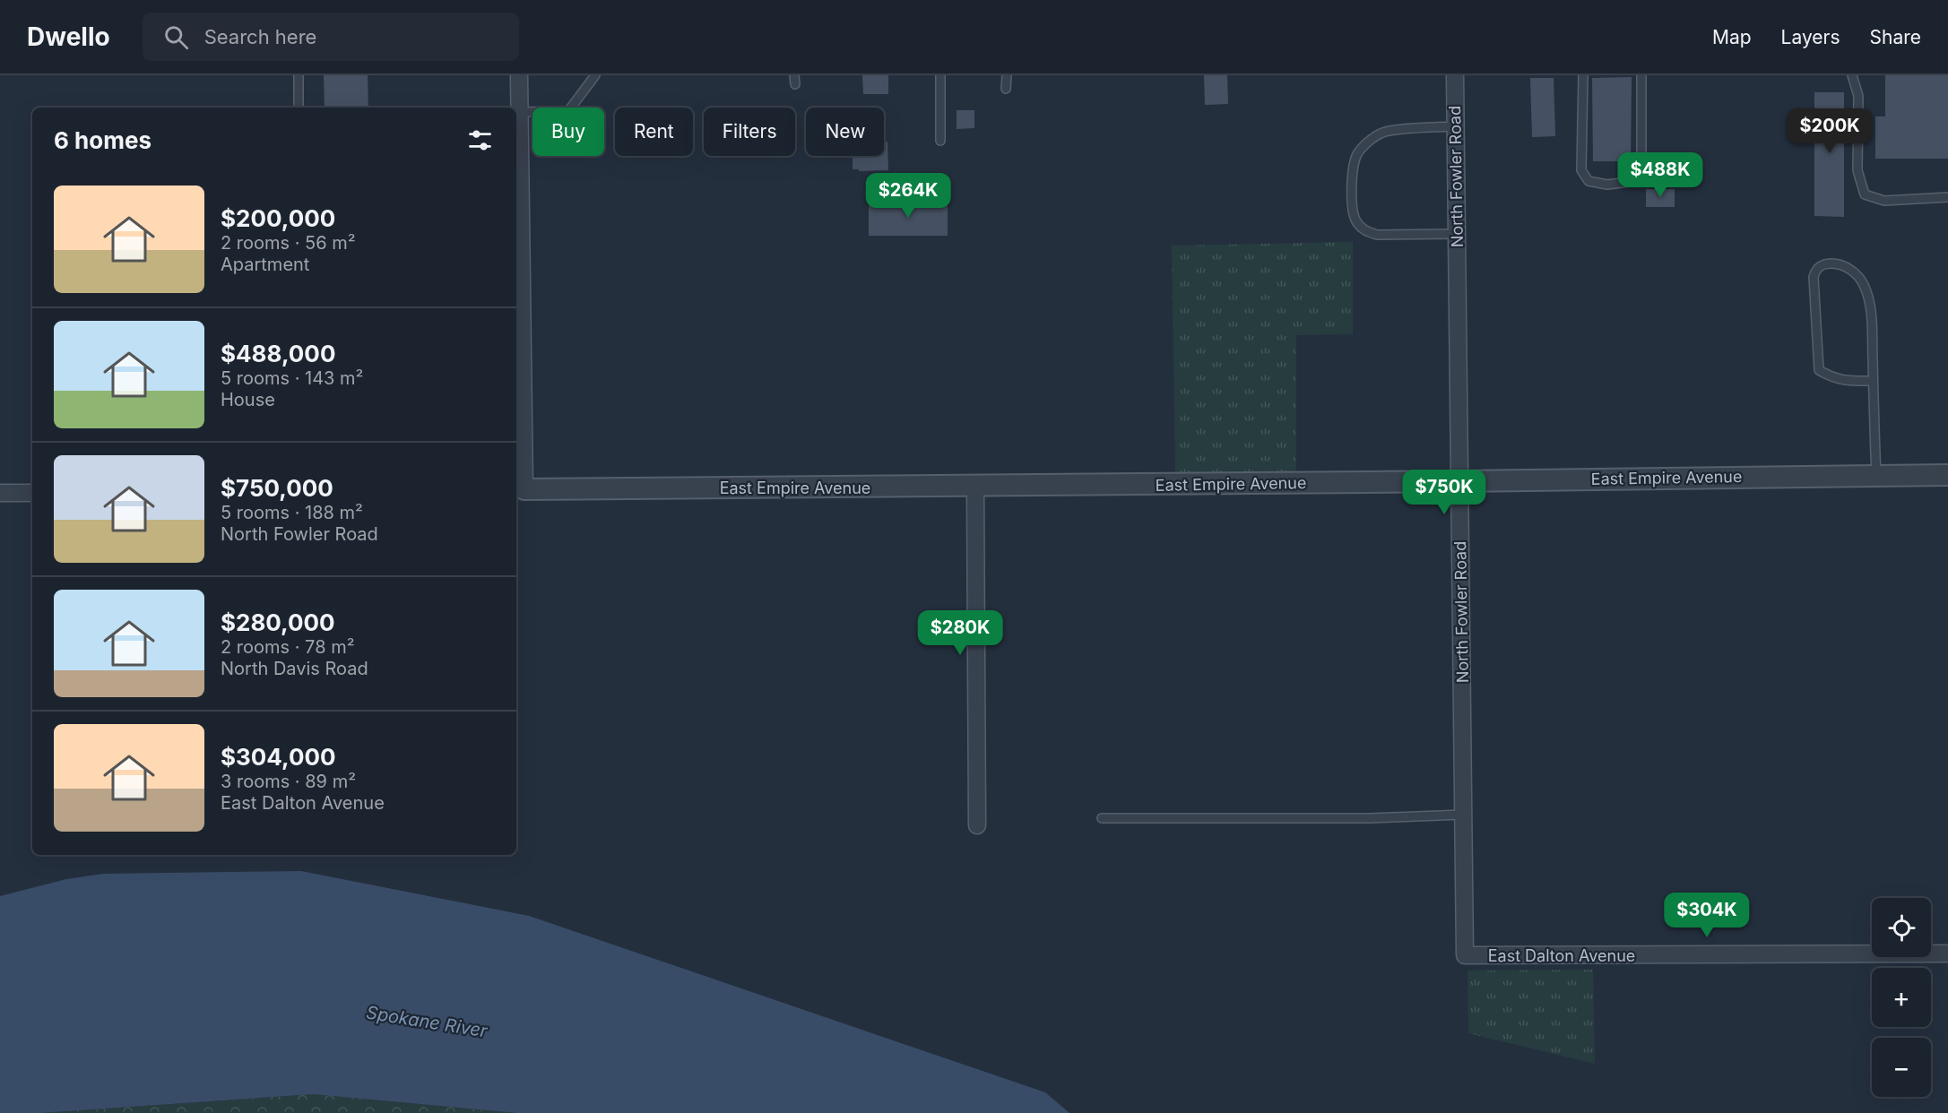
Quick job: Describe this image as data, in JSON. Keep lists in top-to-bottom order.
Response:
{
  "streets": {
    "street": ["North Fowler Road", "East Empire Avenue", "East Dalton Avenue"]
  },
  "crossings": [
    ["North Fowler Road", "East Empire Avenue"],
    ["North Fowler Road", "East Dalton Avenue"]
  ],
  "water": ["Spokane River"],
  "page": {
    "header": "Dwello",
    "search": "Search here",
    "nav": ["Map", "Layers", "Share"],
    "chip": [
      "Buy",
      "Rent",
      "Filters",
      "New"
    ],
    "heading": "6 homes",
    "price": [
      "$200K",
      "$488K",
      "$264K",
      "$750K",
      "$280K",
      "$304K"
    ],
    "list": [
      {
        "name": "$200,000",
        "note": "2 rooms · 56 m² · Apartment"
      },
      {
        "name": "$488,000",
        "note": "5 rooms · 143 m² · House"
      },
      {
        "name": "$750,000",
        "note": "5 rooms · 188 m² · North Fowler Road"
      },
      {
        "name": "$280,000",
        "note": "2 rooms · 78 m² · North Davis Road"
      },
      {
        "name": "$304,000",
        "note": "3 rooms · 89 m² · East Dalton Avenue"
      }
    ],
    "map_buttons": ["+", "−"]
  }
}
